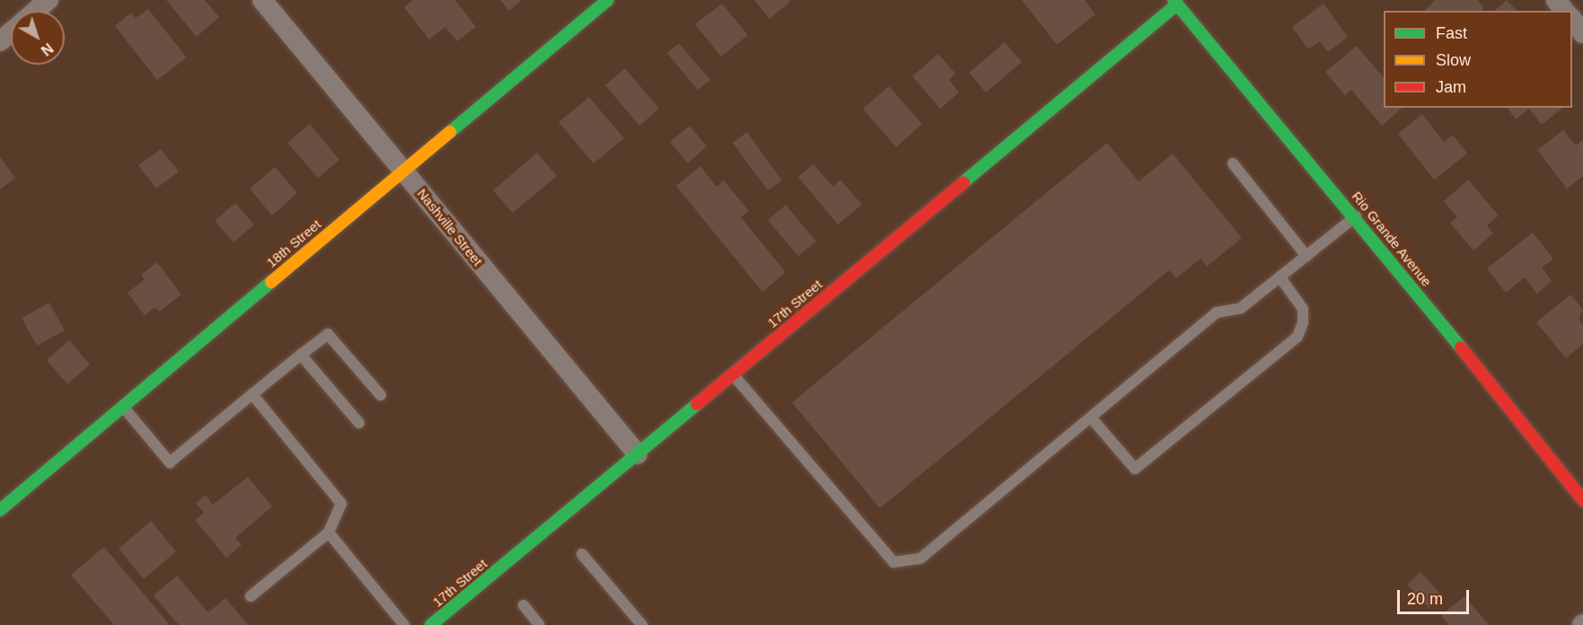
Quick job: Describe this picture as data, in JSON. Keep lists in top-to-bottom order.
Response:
{
  "streets": {
    "street": [
      "Nashville Street",
      "Rio Grande Avenue",
      "18th Street",
      "17th Street"
    ]
  },
  "crossings": [
    ["Nashville Street", "18th Street"],
    ["Nashville Street", "17th Street"],
    ["Rio Grande Avenue", "17th Street"]
  ],
  "legend": ["Fast", "Slow", "Jam"],
  "scale_bar": "20 m",
  "north": "bottom right"
}
